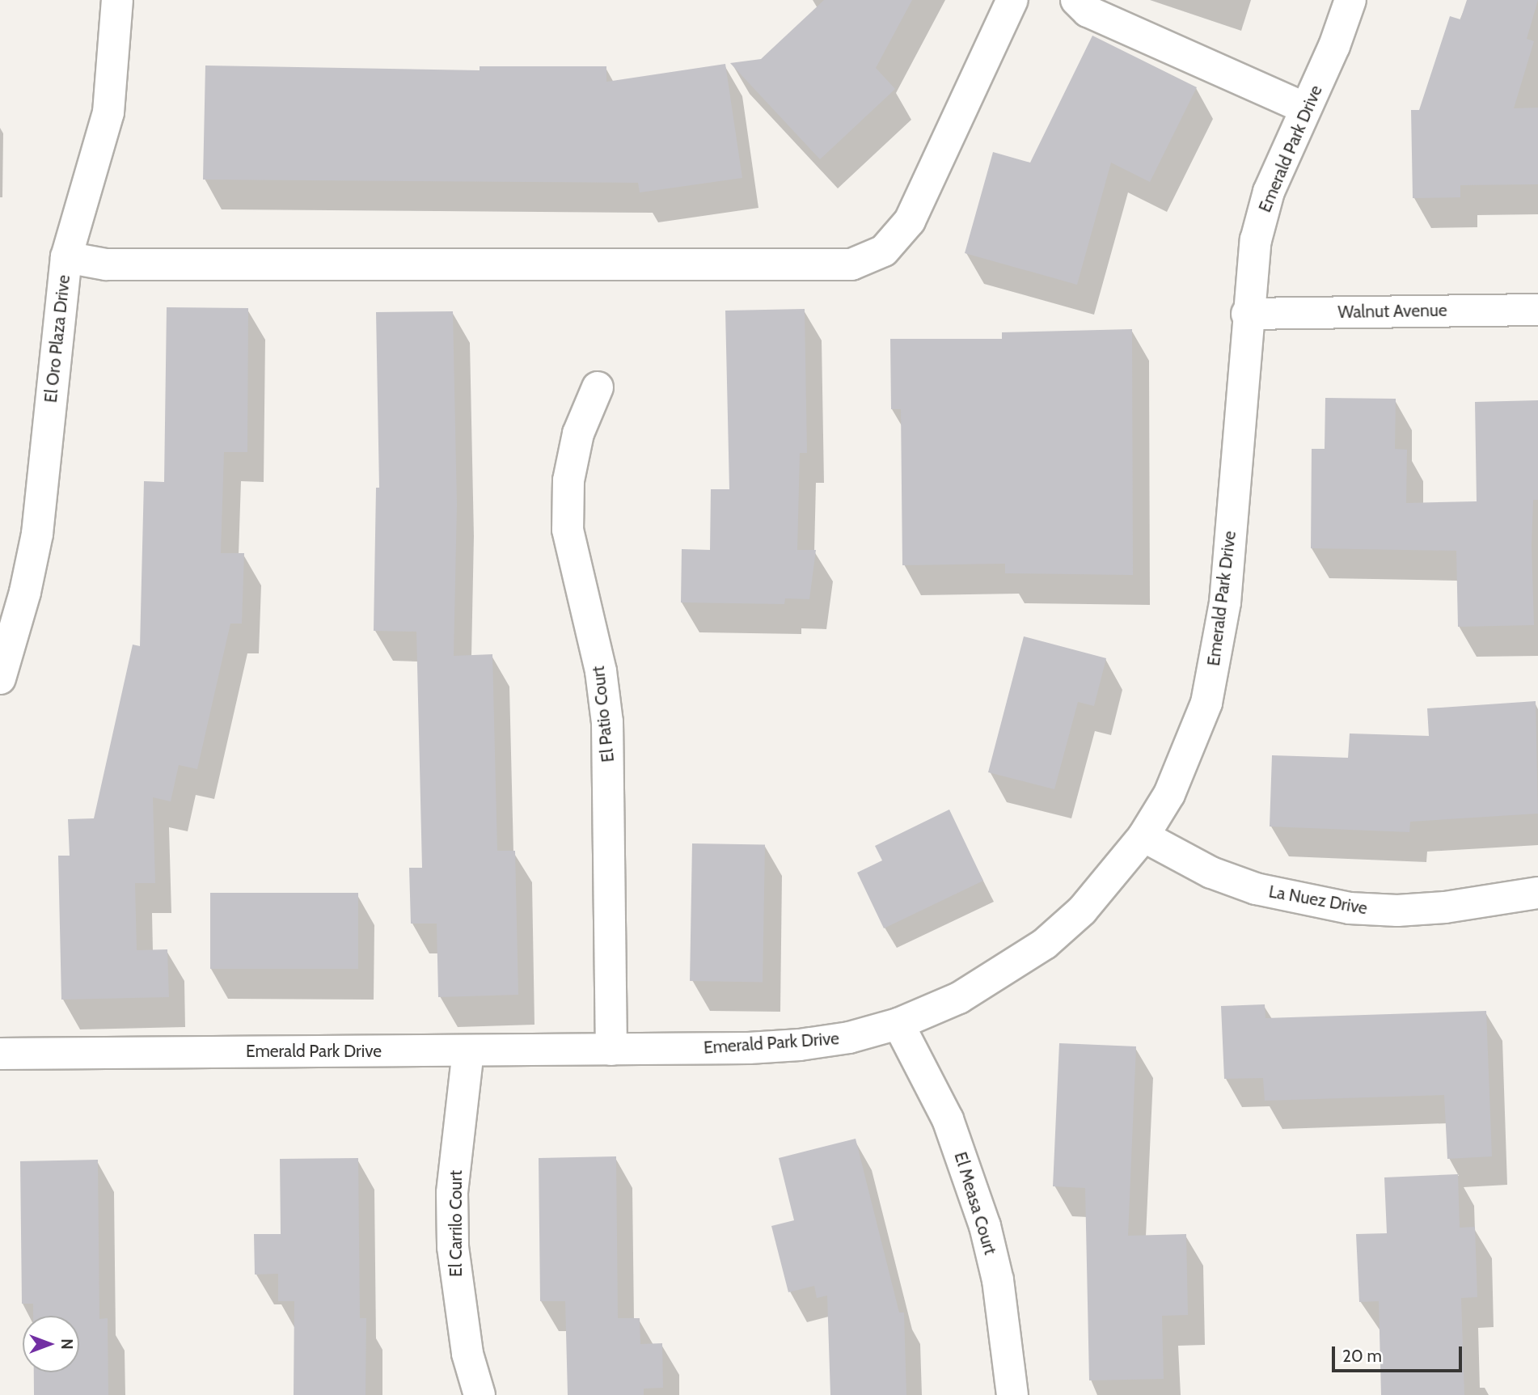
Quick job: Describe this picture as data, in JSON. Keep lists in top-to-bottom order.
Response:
{
  "streets": {
    "street": [
      "Emerald Park Drive",
      "Walnut Avenue",
      "El Oro Plaza Drive",
      "El Patio Court",
      "La Nuez Drive",
      "El Measa Court",
      "El Carrilo Court"
    ]
  },
  "crossings": [
    ["Emerald Park Drive", "Walnut Avenue"],
    ["Emerald Park Drive", "El Patio Court"],
    ["Emerald Park Drive", "La Nuez Drive"],
    ["Emerald Park Drive", "El Measa Court"],
    ["Emerald Park Drive", "El Carrilo Court"]
  ],
  "scale_bar": "20 m",
  "north": "right"
}
